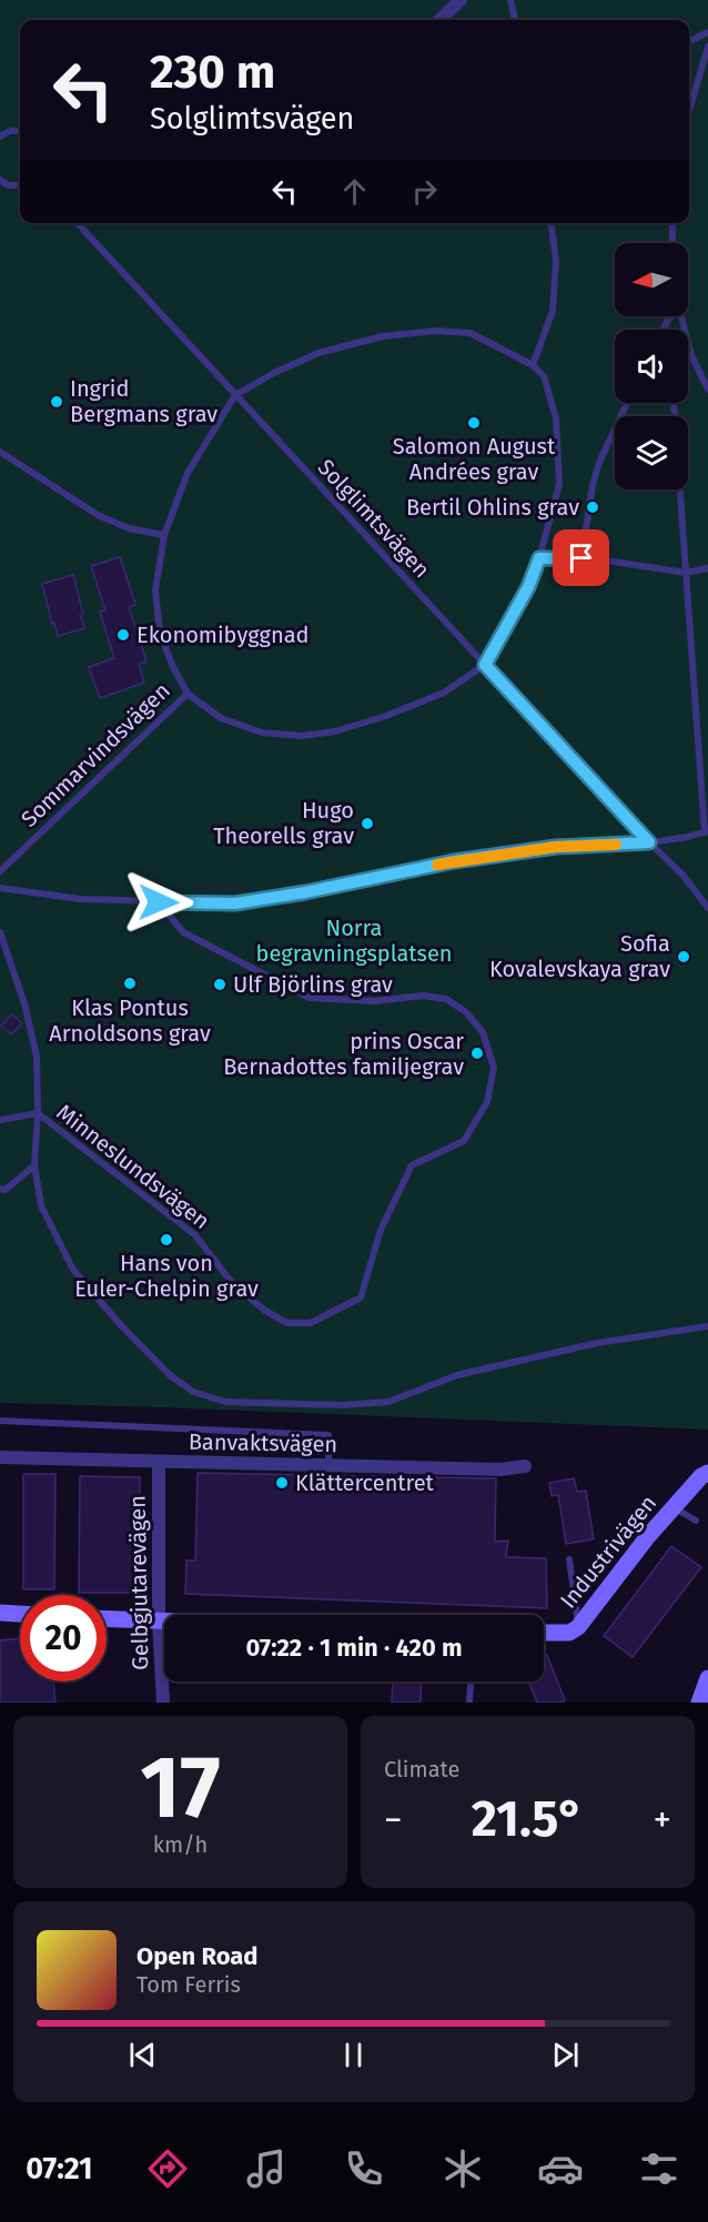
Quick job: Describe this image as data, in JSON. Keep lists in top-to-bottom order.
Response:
{
  "streets": {
    "street": ["Banvaktsvägen", "Industrivägen", "Gelbgjutarevägen"],
    "lane": ["Solglimtsvägen", "Sommarvindsvägen", "Minneslundsvägen"]
  },
  "crossings": [
    ["Solglimtsvägen", "Sommarvindsvägen"],
    ["Banvaktsvägen", "Gelbgjutarevägen"]
  ],
  "parks": ["Norra begravningsplatsen"],
  "places": [
    "Ingrid Bergmans grav",
    "Salomon August Andrées grav",
    "Bertil Ohlins grav",
    "Ekonomibyggnad",
    "Hugo Theorells grav",
    "Sofia Kovalevskaya grav",
    "Klas Pontus Arnoldsons grav",
    "Ulf Björlins grav",
    "prins Oscar Bernadottes familjegrav",
    "Hans von Euler-Chelpin grav",
    "Klättercentret"
  ],
  "north": "left",
  "page": {
    "turn": ["230 m", "Solglimtsvägen"],
    "limit": "20",
    "trip": "07:22 · 1 min · 420 m",
    "tile": [
      ["17", "km/h"],
      "Climate"
    ],
    "heat": ["−", "21.5°", "+"],
    "song": ["Open Road", "Tom Ferris"],
    "tabs": "07:21"
  }
}
